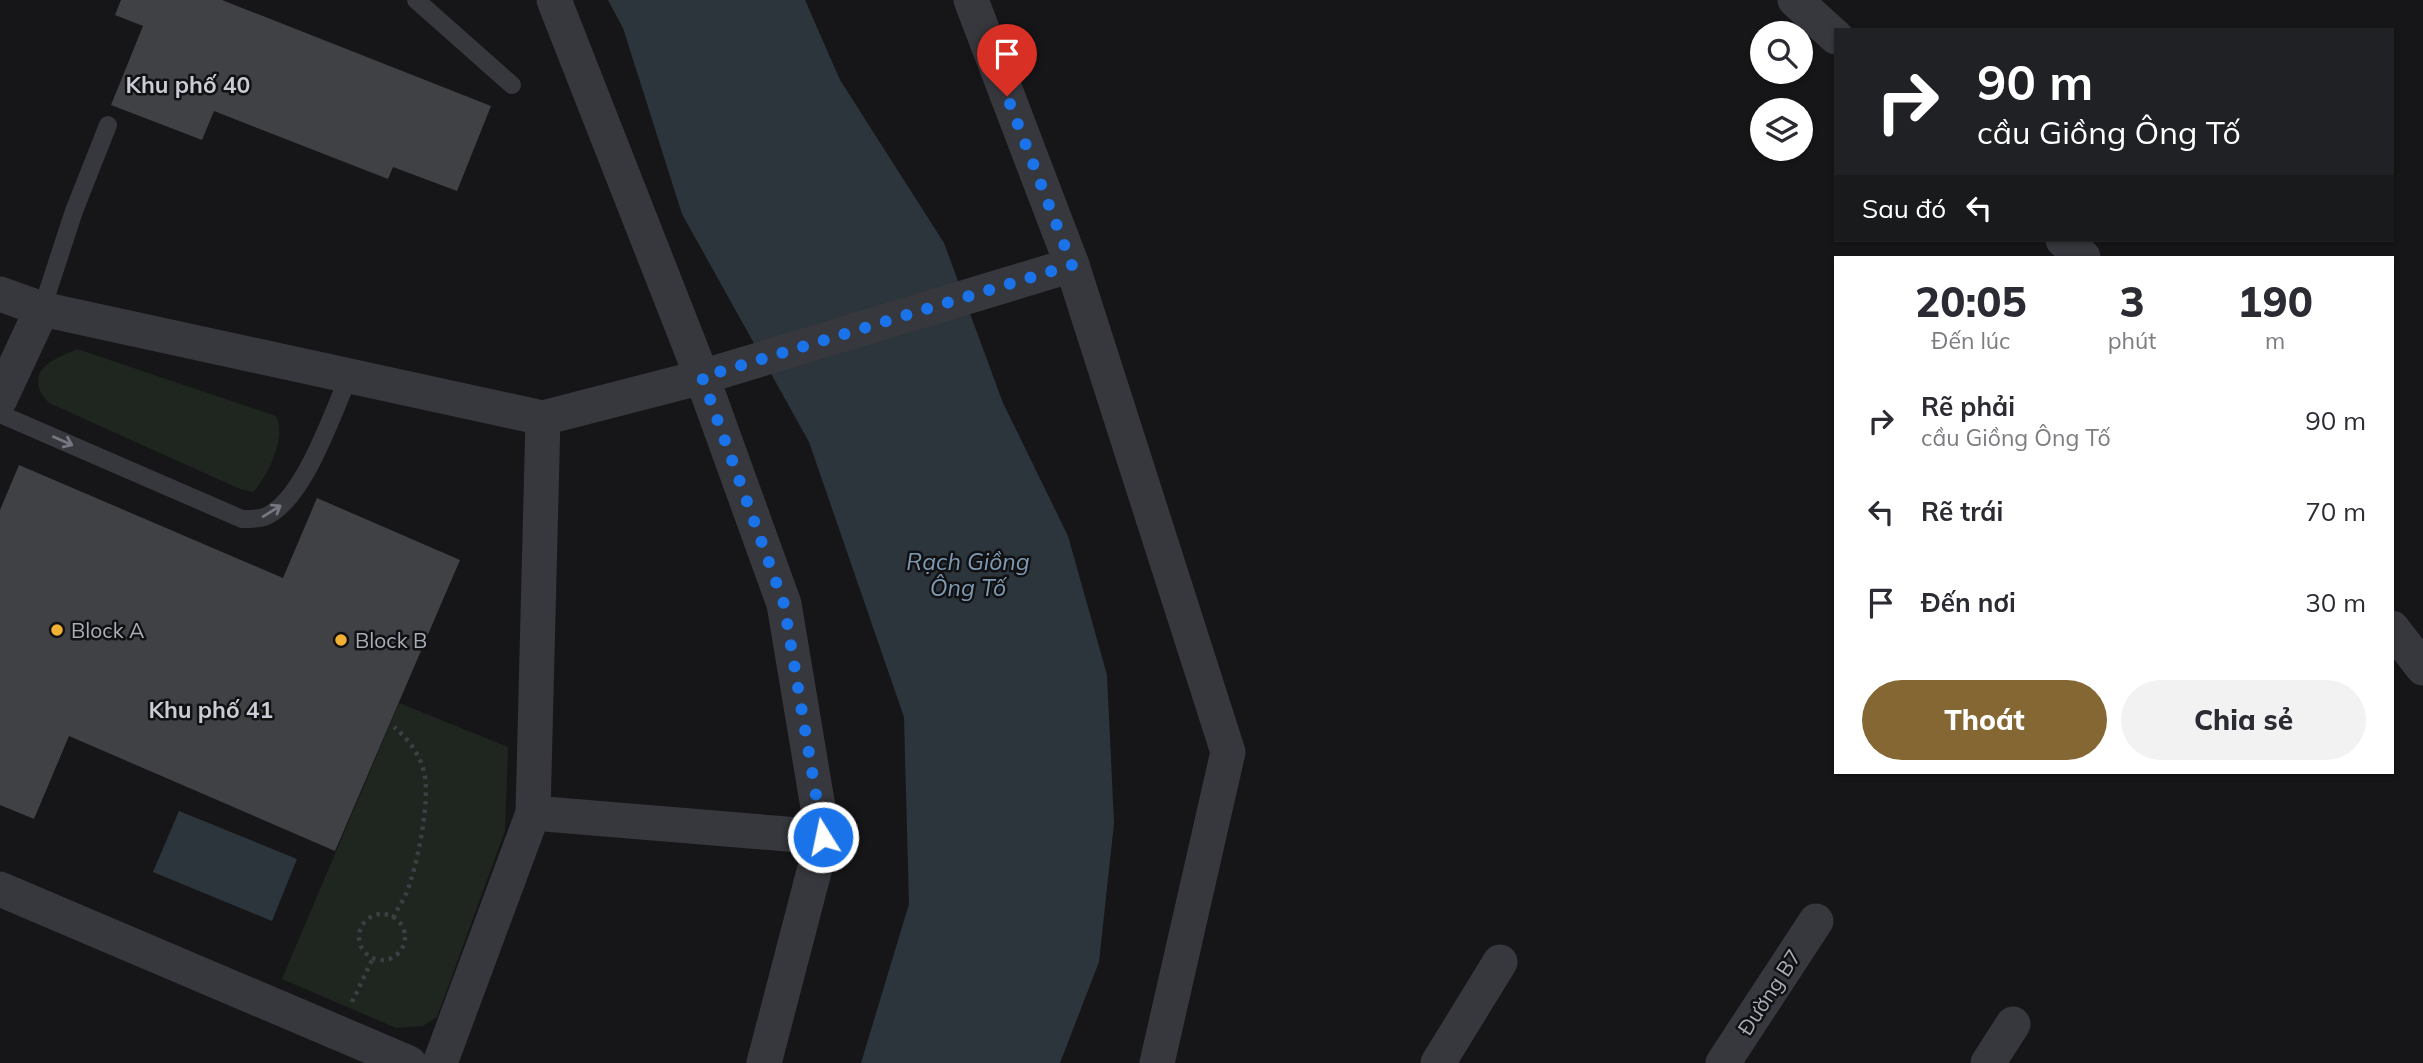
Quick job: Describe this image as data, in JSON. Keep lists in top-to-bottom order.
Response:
{
  "streets": {
    "street": ["Đường B7"]
  },
  "districts": ["Khu phố 40", "Khu phố 41"],
  "water": ["Rạch Giồng Ông Tố"],
  "places": ["Block A", "Block B"],
  "page": {
    "turn": ["90 m", "cầu Giồng Ông Tố"],
    "then": "Sau đó",
    "eta": [
      "20:05",
      "Đến lúc",
      "3",
      "phút",
      "190",
      "m"
    ],
    "list": [
      {
        "name": "Rẽ phải",
        "note": "cầu Giồng Ông Tố",
        "value": "90 m"
      },
      {
        "name": "Rẽ trái",
        "value": "70 m"
      },
      {
        "name": "Đến nơi",
        "value": "30 m"
      }
    ],
    "buttons": ["Thoát", "Chia sẻ"]
  }
}
